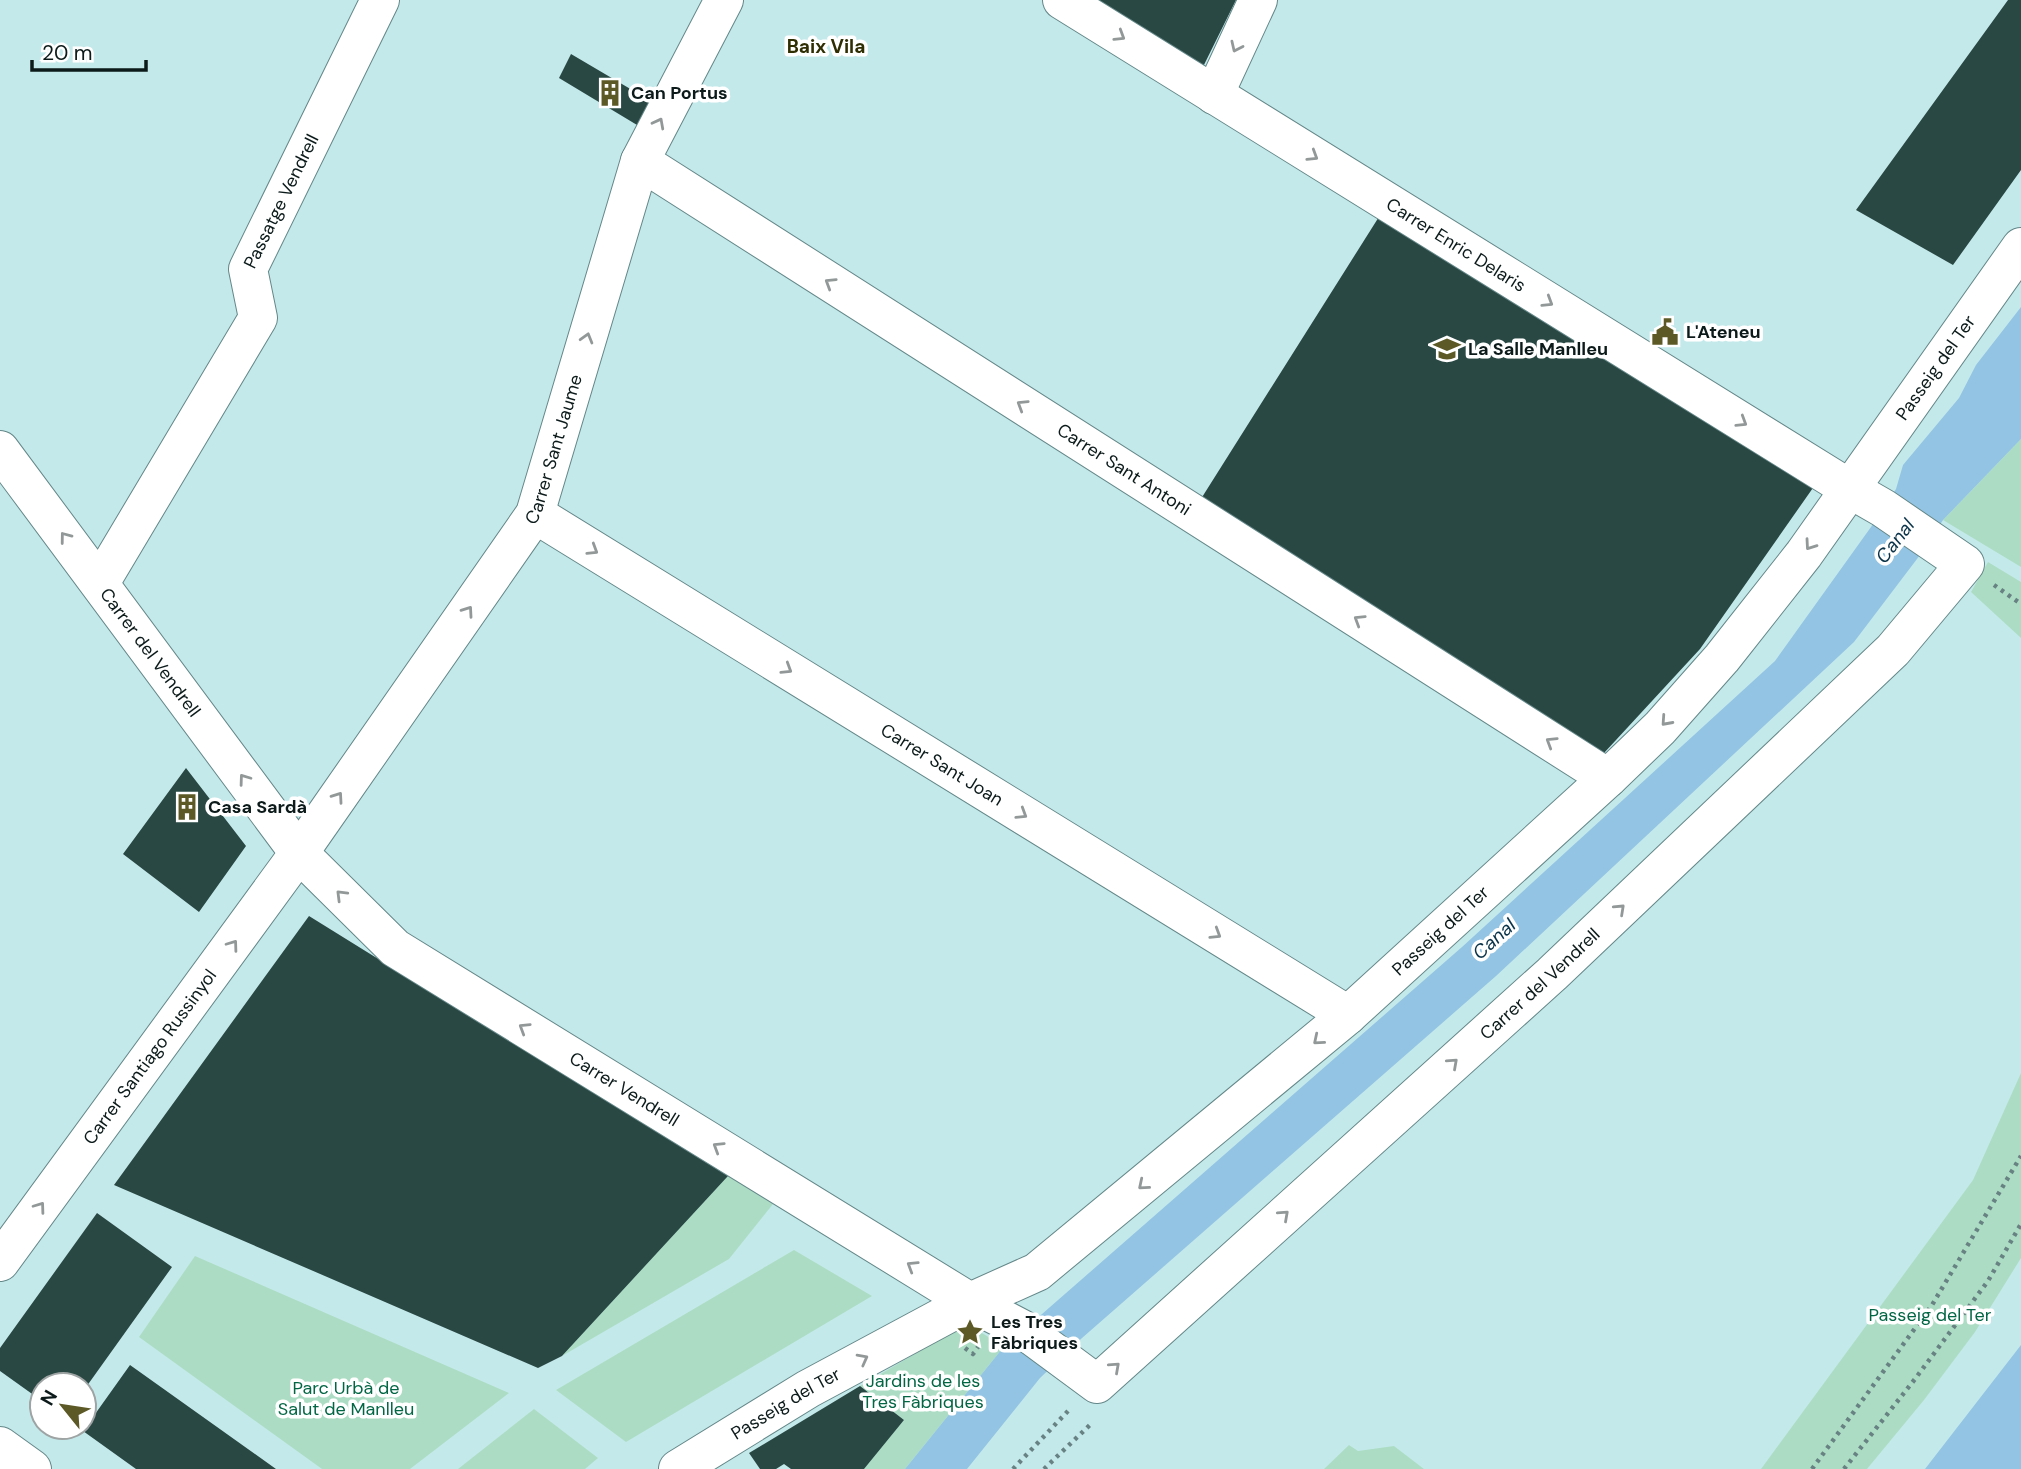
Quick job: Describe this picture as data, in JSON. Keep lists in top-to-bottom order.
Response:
{
  "streets": {
    "street": [
      "Passatge Vendrell",
      "Carrer Enric Delaris",
      "Passeig del Ter",
      "Carrer Sant Jaume",
      "Carrer Sant Antoni",
      "Carrer del Vendrell",
      "Carrer Sant Joan",
      "Carrer Santiago Russinyol",
      "Carrer Vendrell"
    ]
  },
  "crossings": [
    ["Passatge Vendrell", "Carrer del Vendrell"],
    ["Carrer Enric Delaris", "Passeig del Ter"],
    ["Carrer Enric Delaris", "Carrer del Vendrell"],
    ["Passeig del Ter", "Carrer Sant Antoni"],
    ["Passeig del Ter", "Carrer del Vendrell"],
    ["Passeig del Ter", "Carrer Sant Joan"],
    ["Passeig del Ter", "Carrer Vendrell"],
    ["Carrer Sant Jaume", "Carrer Sant Antoni"],
    ["Carrer Sant Jaume", "Carrer del Vendrell"],
    ["Carrer Sant Jaume", "Carrer Sant Joan"],
    ["Carrer Sant Jaume", "Carrer Santiago Russinyol"],
    ["Carrer Sant Jaume", "Carrer Vendrell"],
    ["Carrer del Vendrell", "Carrer Santiago Russinyol"],
    ["Carrer del Vendrell", "Carrer Vendrell"],
    ["Carrer Santiago Russinyol", "Carrer Vendrell"]
  ],
  "one_way": [
    "Carrer Enric Delaris",
    "Carrer Sant Jaume",
    "Carrer Sant Antoni",
    "Carrer Sant Joan",
    "Carrer Santiago Russinyol",
    "Carrer Vendrell"
  ],
  "districts": ["Baix Vila"],
  "water": ["Canal"],
  "parks": ["Passeig del Ter", "Jardins de les Tres Fàbriques", "Parc Urbà de Salut de Manlleu"],
  "places": {
    "building": ["Can Portus", "Casa Sardà"],
    "public building": ["L'Ateneu"],
    "school or university": ["La Salle Manlleu"],
    "place": ["Les Tres Fàbriques"]
  },
  "scale_bar": "20 m",
  "north": "top left"
}
